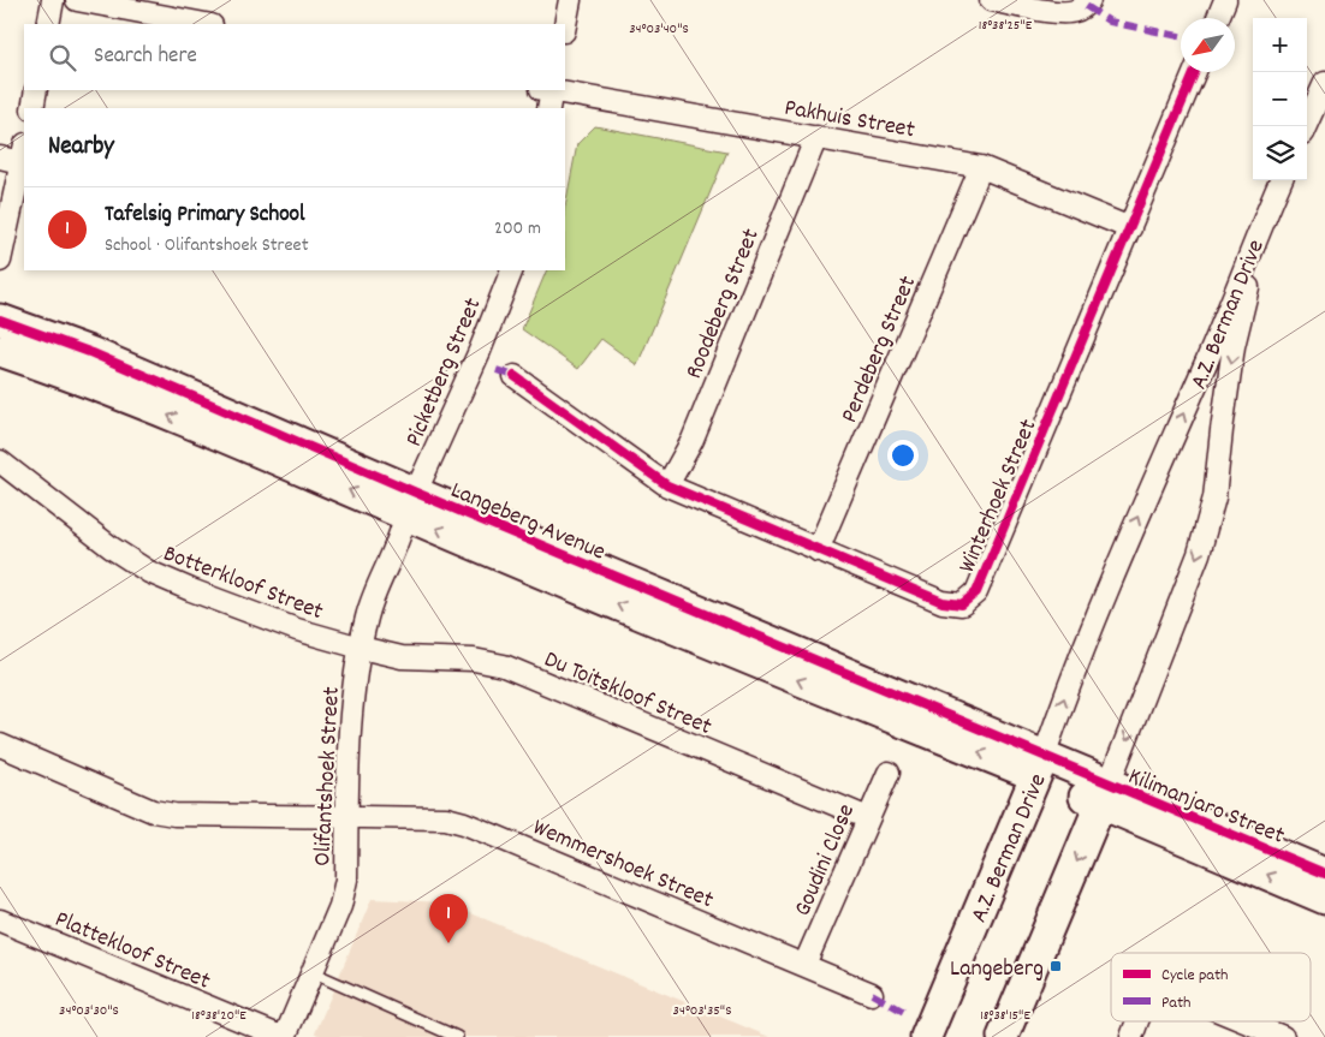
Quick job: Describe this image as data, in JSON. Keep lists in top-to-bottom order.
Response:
{
  "streets": {
    "street": [
      "Pakhuis Street",
      "Roodeberg Street",
      "A.Z. Berman Drive",
      "Perdeberg Street",
      "Picketberg Street",
      "Winterhoek Street",
      "Langeberg Avenue",
      "Botterkloof Street",
      "Du Toitskloof Street",
      "Olifantshoek Street",
      "Kilimanjaro Street",
      "Goudini Close",
      "Wemmershoek Street",
      "Plattekloof Street"
    ]
  },
  "crossings": [
    ["Pakhuis Street", "Roodeberg Street"],
    ["Pakhuis Street", "Perdeberg Street"],
    ["Pakhuis Street", "Winterhoek Street"],
    ["Roodeberg Street", "Winterhoek Street"],
    ["A.Z. Berman Drive", "Langeberg Avenue"],
    ["A.Z. Berman Drive", "Kilimanjaro Street"],
    ["Perdeberg Street", "Winterhoek Street"],
    ["Picketberg Street", "Langeberg Avenue"],
    ["Picketberg Street", "Olifantshoek Street"],
    ["Langeberg Avenue", "Olifantshoek Street"],
    ["Langeberg Avenue", "Kilimanjaro Street"],
    ["Botterkloof Street", "Du Toitskloof Street"],
    ["Botterkloof Street", "Olifantshoek Street"],
    ["Du Toitskloof Street", "Olifantshoek Street"],
    ["Du Toitskloof Street", "Goudini Close"],
    ["Olifantshoek Street", "Wemmershoek Street"],
    ["Olifantshoek Street", "Plattekloof Street"],
    ["Goudini Close", "Wemmershoek Street"]
  ],
  "places": {
    "transit": ["Langeberg"]
  },
  "legend": ["Cycle path", "Path"],
  "north": "bottom left",
  "page": {
    "map_buttons": ["+", "−"],
    "search": "Search here",
    "heading": "Nearby",
    "list": [
      {
        "mark": "1",
        "name": "Tafelsig Primary School",
        "note": "School · Olifantshoek Street",
        "value": "200 m"
      }
    ],
    "pins": "1"
  },
  "coordinates": [
    "18°38'25\"E",
    "34°03'40\"S",
    "34°03'30\"S",
    "34°03'35\"S",
    "18°38'20\"E",
    "18°38'15\"E"
  ]
}
